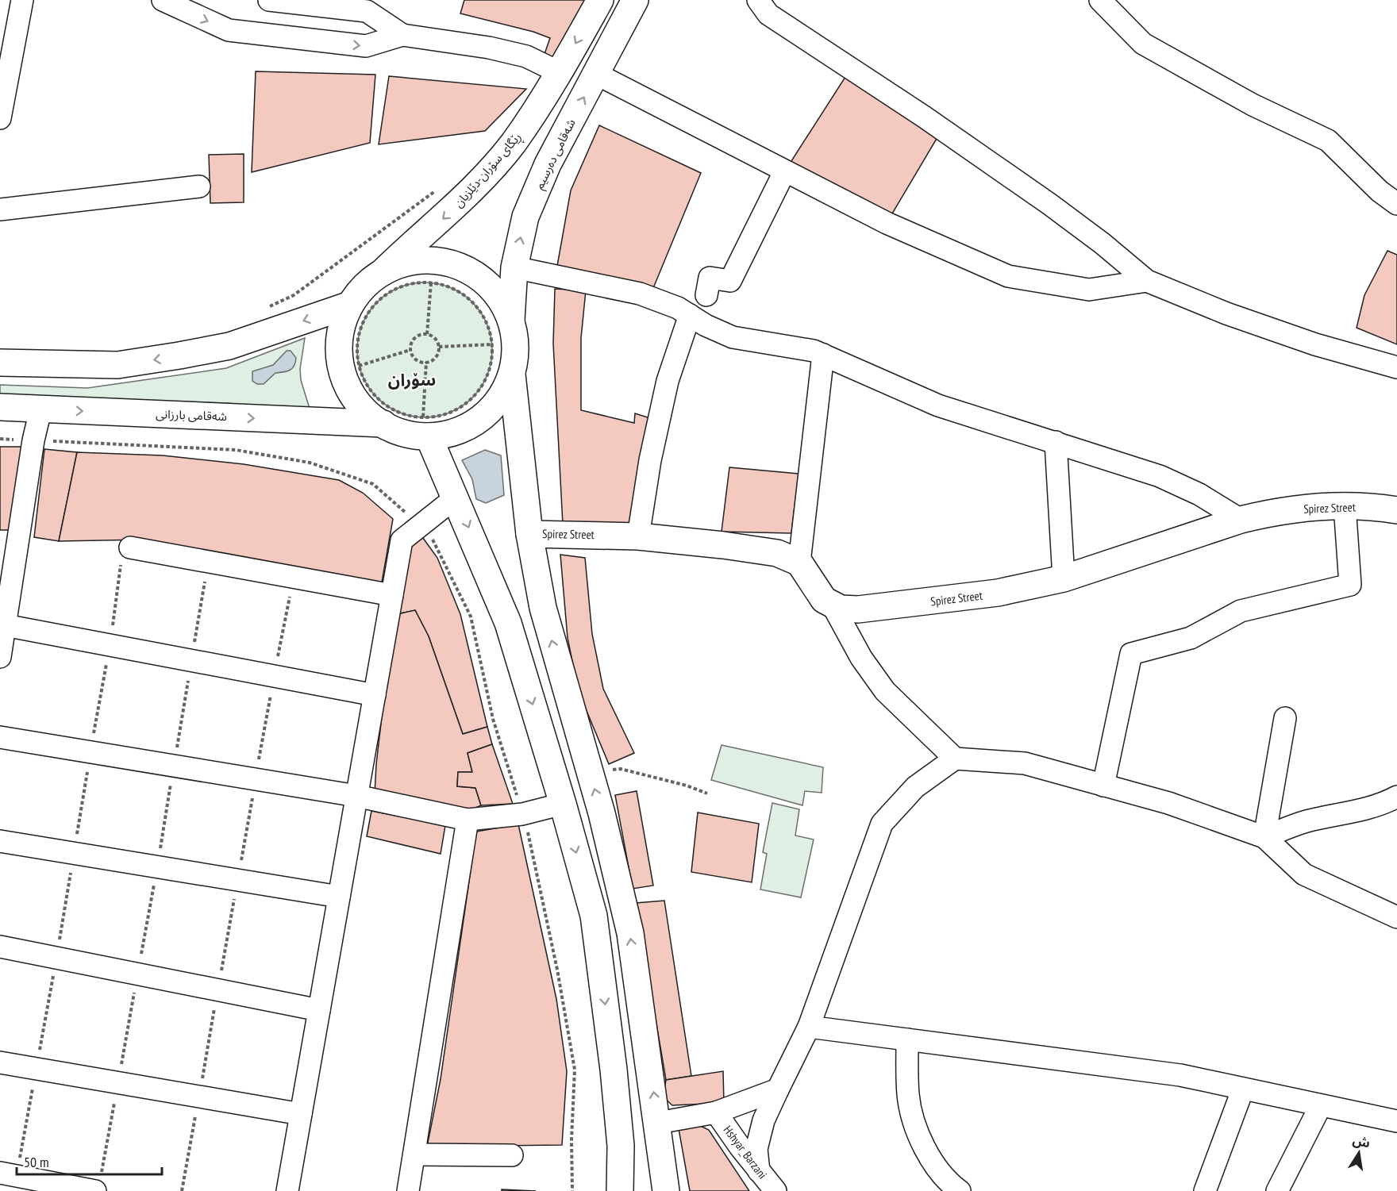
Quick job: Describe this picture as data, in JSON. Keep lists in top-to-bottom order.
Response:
{
  "streets": {
    "main road": [
      "شەقامی دەرسیم",
      "ڕێگای سۆران-دێلزیان",
      "شەقامی بارزانی",
      "Spirez Street"
    ],
    "street": ["Hshyar_Barzani"]
  },
  "one_way": ["شەقامی دەرسیم", "ڕێگای سۆران-دێلزیان"],
  "districts": ["سۆران"],
  "scale_bar": "50 m",
  "north": "top"
}
